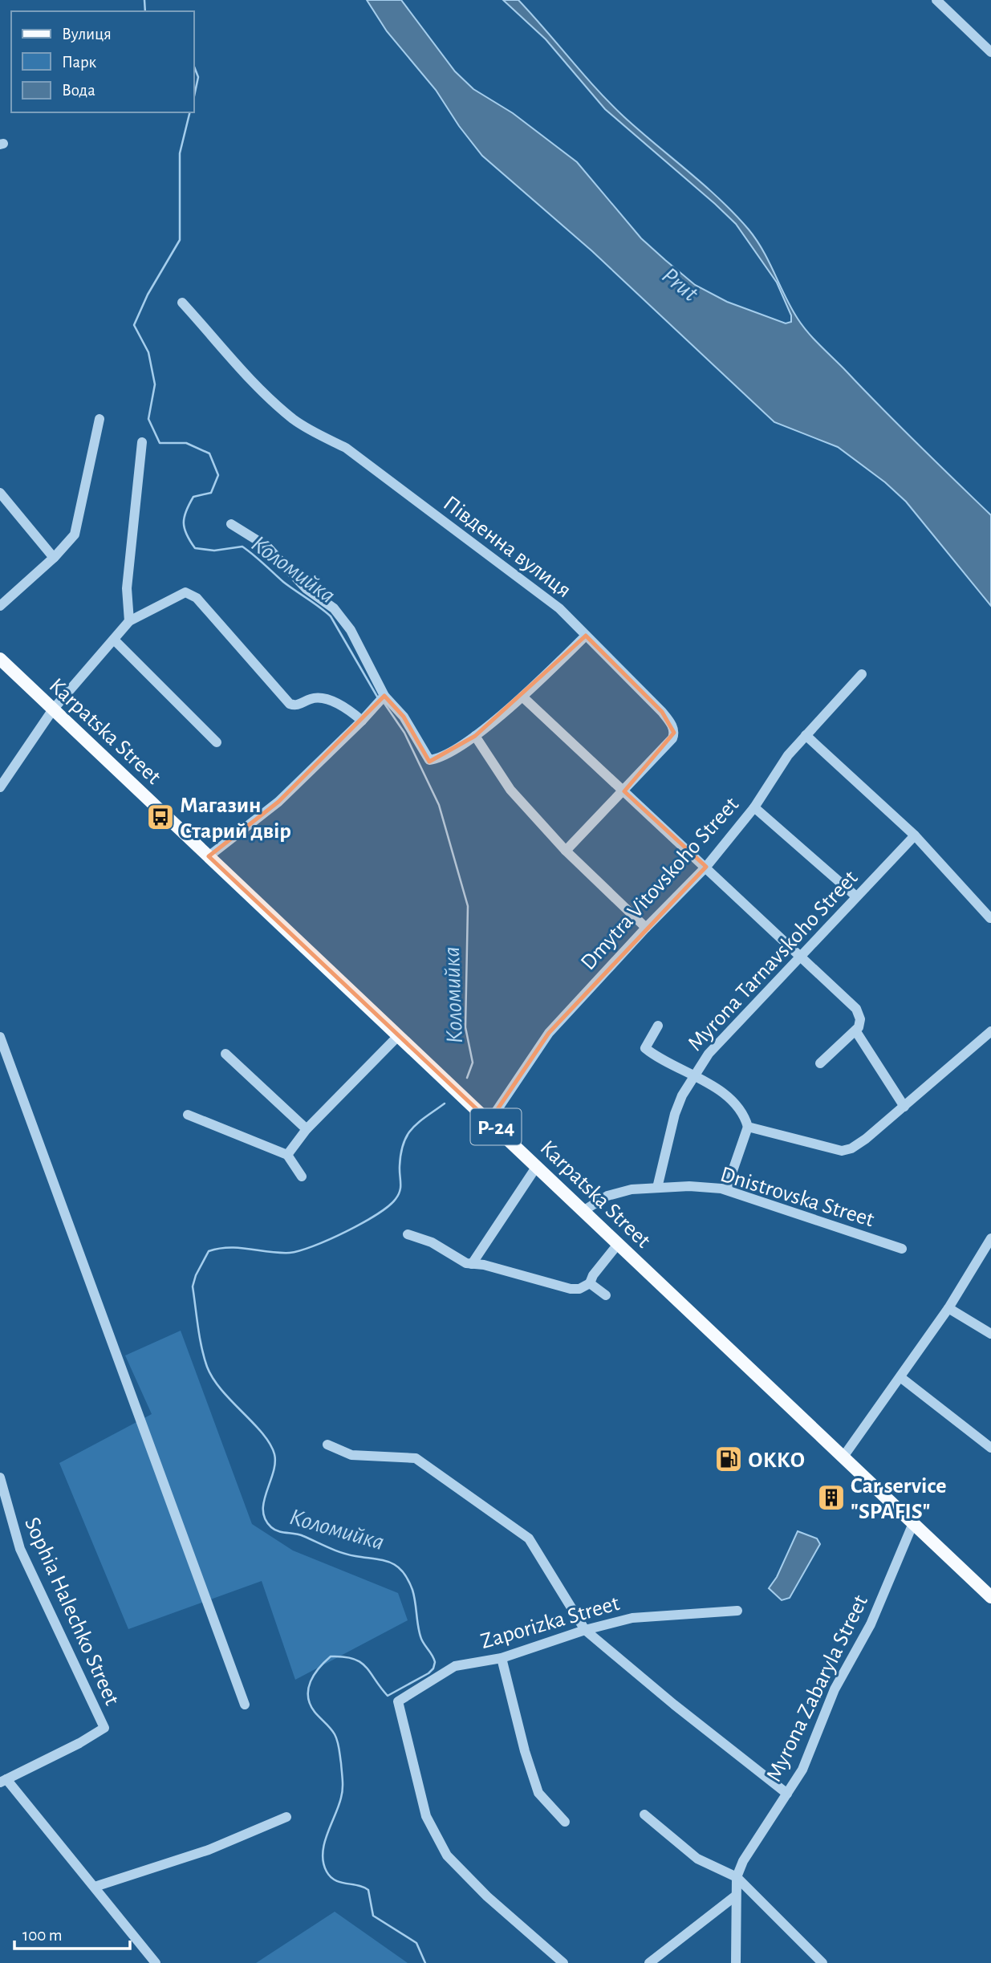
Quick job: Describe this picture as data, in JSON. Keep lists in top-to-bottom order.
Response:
{
  "streets": {
    "main road": ["Karpatska Street", "Р-24"],
    "street": [
      "Південна вулиця",
      "Dmytra Vitovskoho Street",
      "Myrona Tarnavskoho Street",
      "Dnistrovska Street",
      "Sophia Halechko Street",
      "Zaporizka Street",
      "Myrona Zabaryla Street"
    ]
  },
  "crossings": [
    ["Karpatska Street", "Dmytra Vitovskoho Street"],
    ["Karpatska Street", "Dnistrovska Street"],
    ["Karpatska Street", "Myrona Zabaryla Street"],
    ["Myrona Tarnavskoho Street", "Dnistrovska Street"]
  ],
  "water": ["Prut", "Коломийка"],
  "places": {
    "bus stop": ["Магазин Старий двір"],
    "fuel station": ["ОККО"],
    "building": ["Car service \"SPAFIS\""]
  },
  "legend": ["Вулиця", "Парк", "Вода"],
  "scale_bar": "100 m"
}
